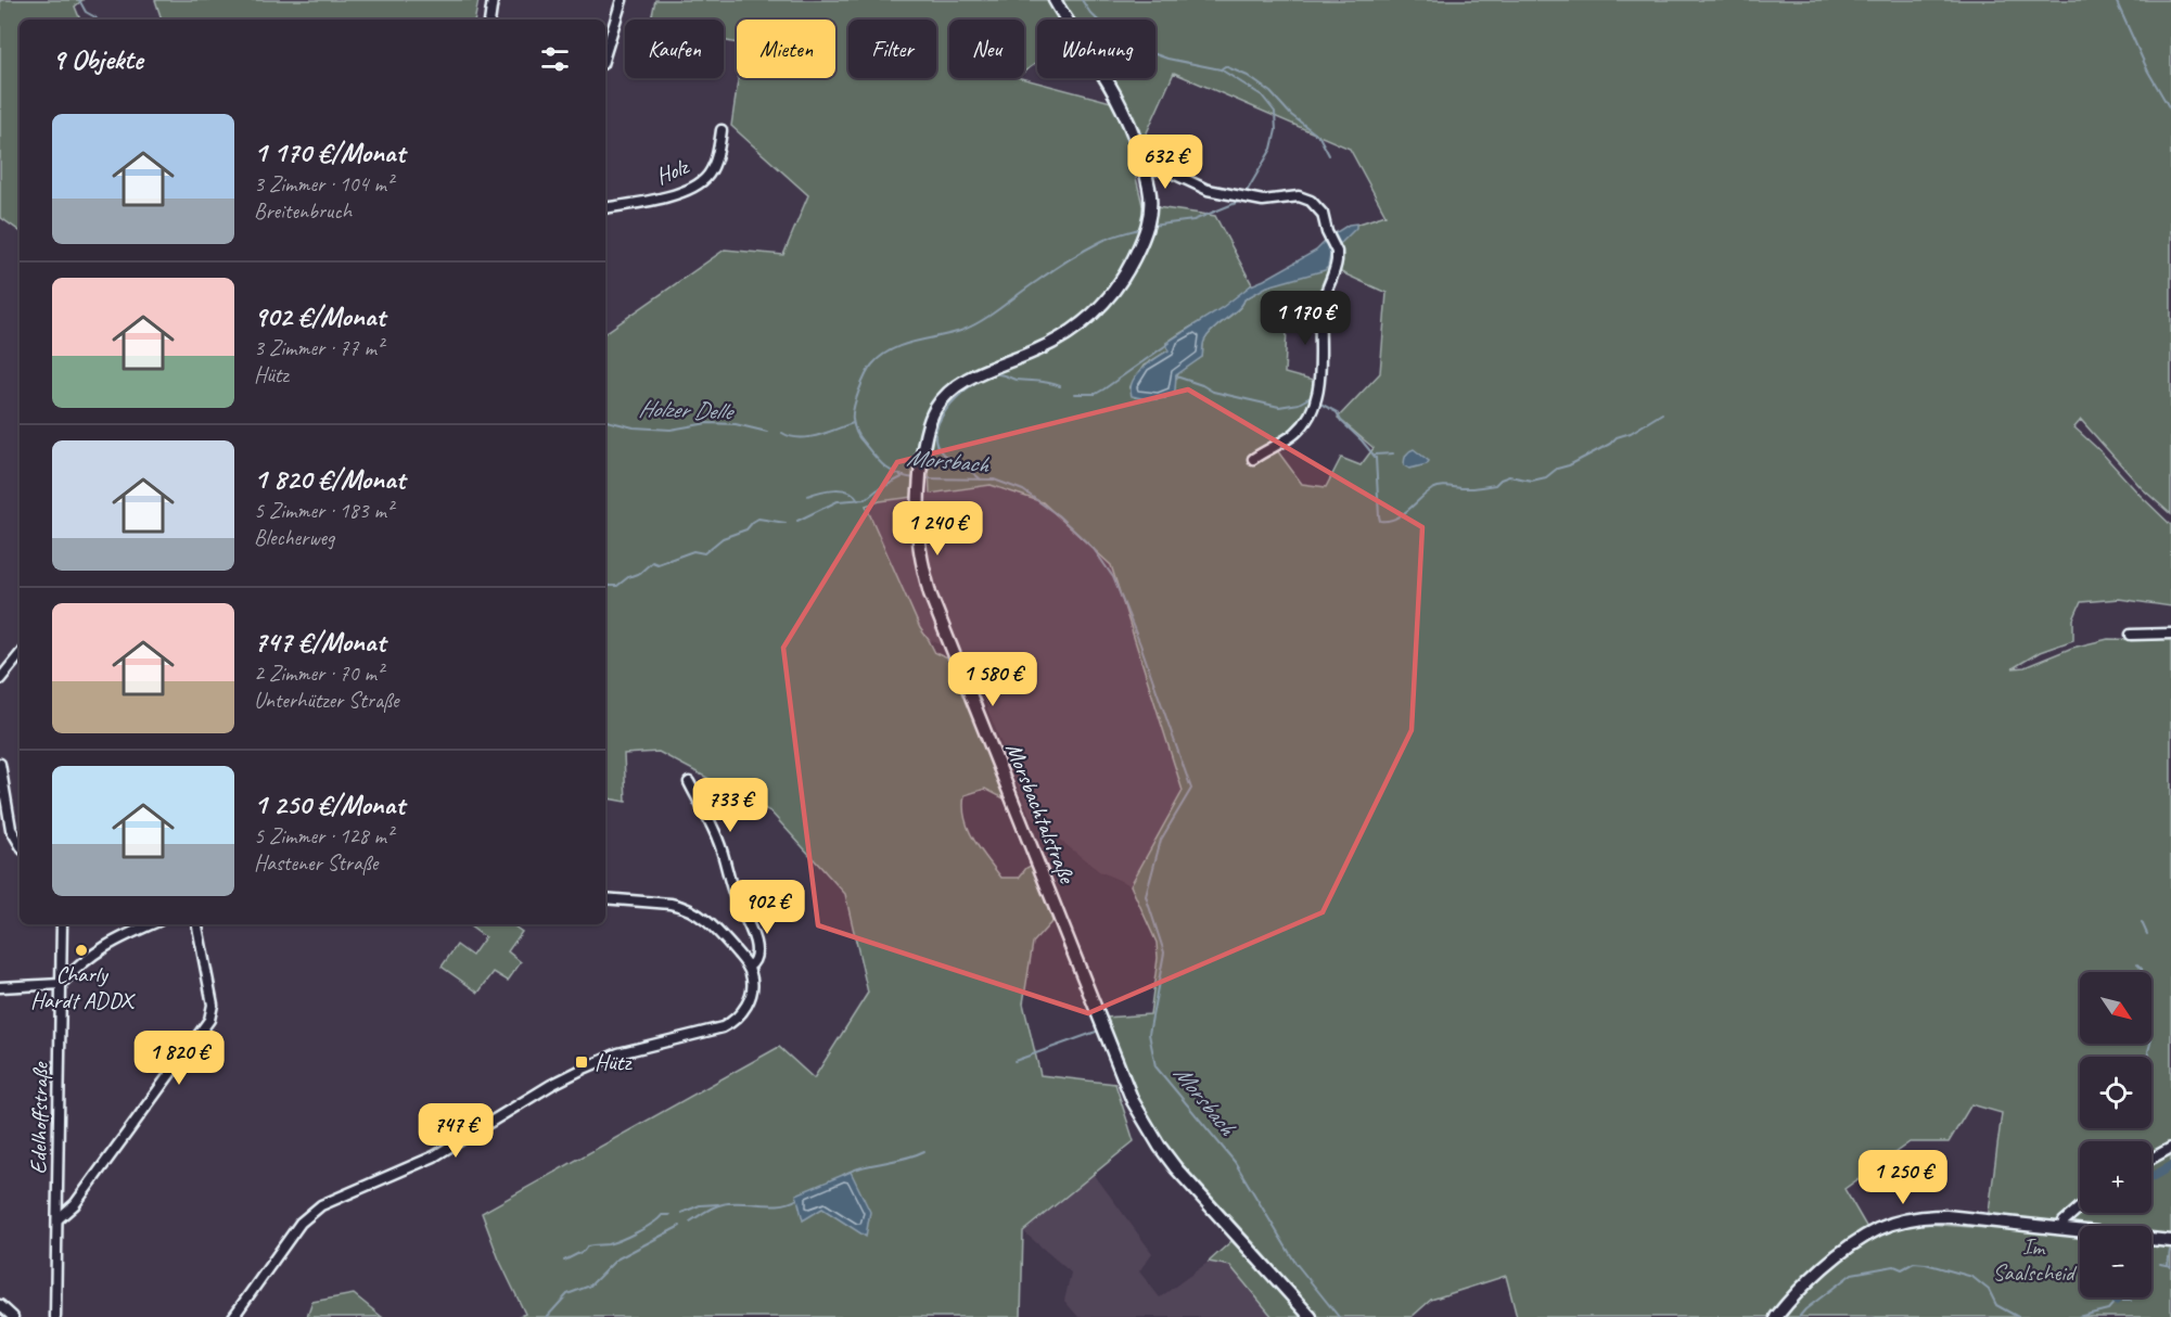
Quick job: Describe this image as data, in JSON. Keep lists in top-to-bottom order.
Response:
{
  "streets": {
    "main road": ["Morsbachtalstraße"],
    "street": ["Holz", "Edelhoffstraße"]
  },
  "water": ["Holzer Delle", "Morsbach"],
  "parks": ["Im Saalscheid"],
  "places": {
    "other": ["Charly Hardt ADDX"],
    "transit": ["Hütz"]
  },
  "north": "bottom right",
  "page": {
    "chip": [
      "Kaufen",
      "Mieten",
      "Filter",
      "Neu",
      "Wohnung"
    ],
    "heading": "9 Objekte",
    "list": [
      {
        "name": "1 170 €/Monat",
        "note": "3 Zimmer · 104 m² · Breitenbruch"
      },
      {
        "name": "902 €/Monat",
        "note": "3 Zimmer · 77 m² · Hütz"
      },
      {
        "name": "1 820 €/Monat",
        "note": "5 Zimmer · 183 m² · Blecherweg"
      },
      {
        "name": "747 €/Monat",
        "note": "2 Zimmer · 70 m² · Unterhützer Straße"
      },
      {
        "name": "1 250 €/Monat",
        "note": "5 Zimmer · 128 m² · Hastener Straße"
      }
    ],
    "price": [
      "632 €",
      "1 170 €",
      "1 240 €",
      "1 580 €",
      "733 €",
      "902 €",
      "1 820 €",
      "747 €",
      "1 250 €"
    ],
    "map_buttons": ["+", "−"]
  }
}
